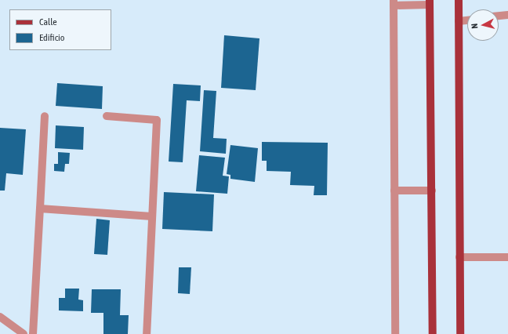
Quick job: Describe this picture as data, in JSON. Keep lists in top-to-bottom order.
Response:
{
  "legend": ["Calle", "Edificio"],
  "north": "left"
}
